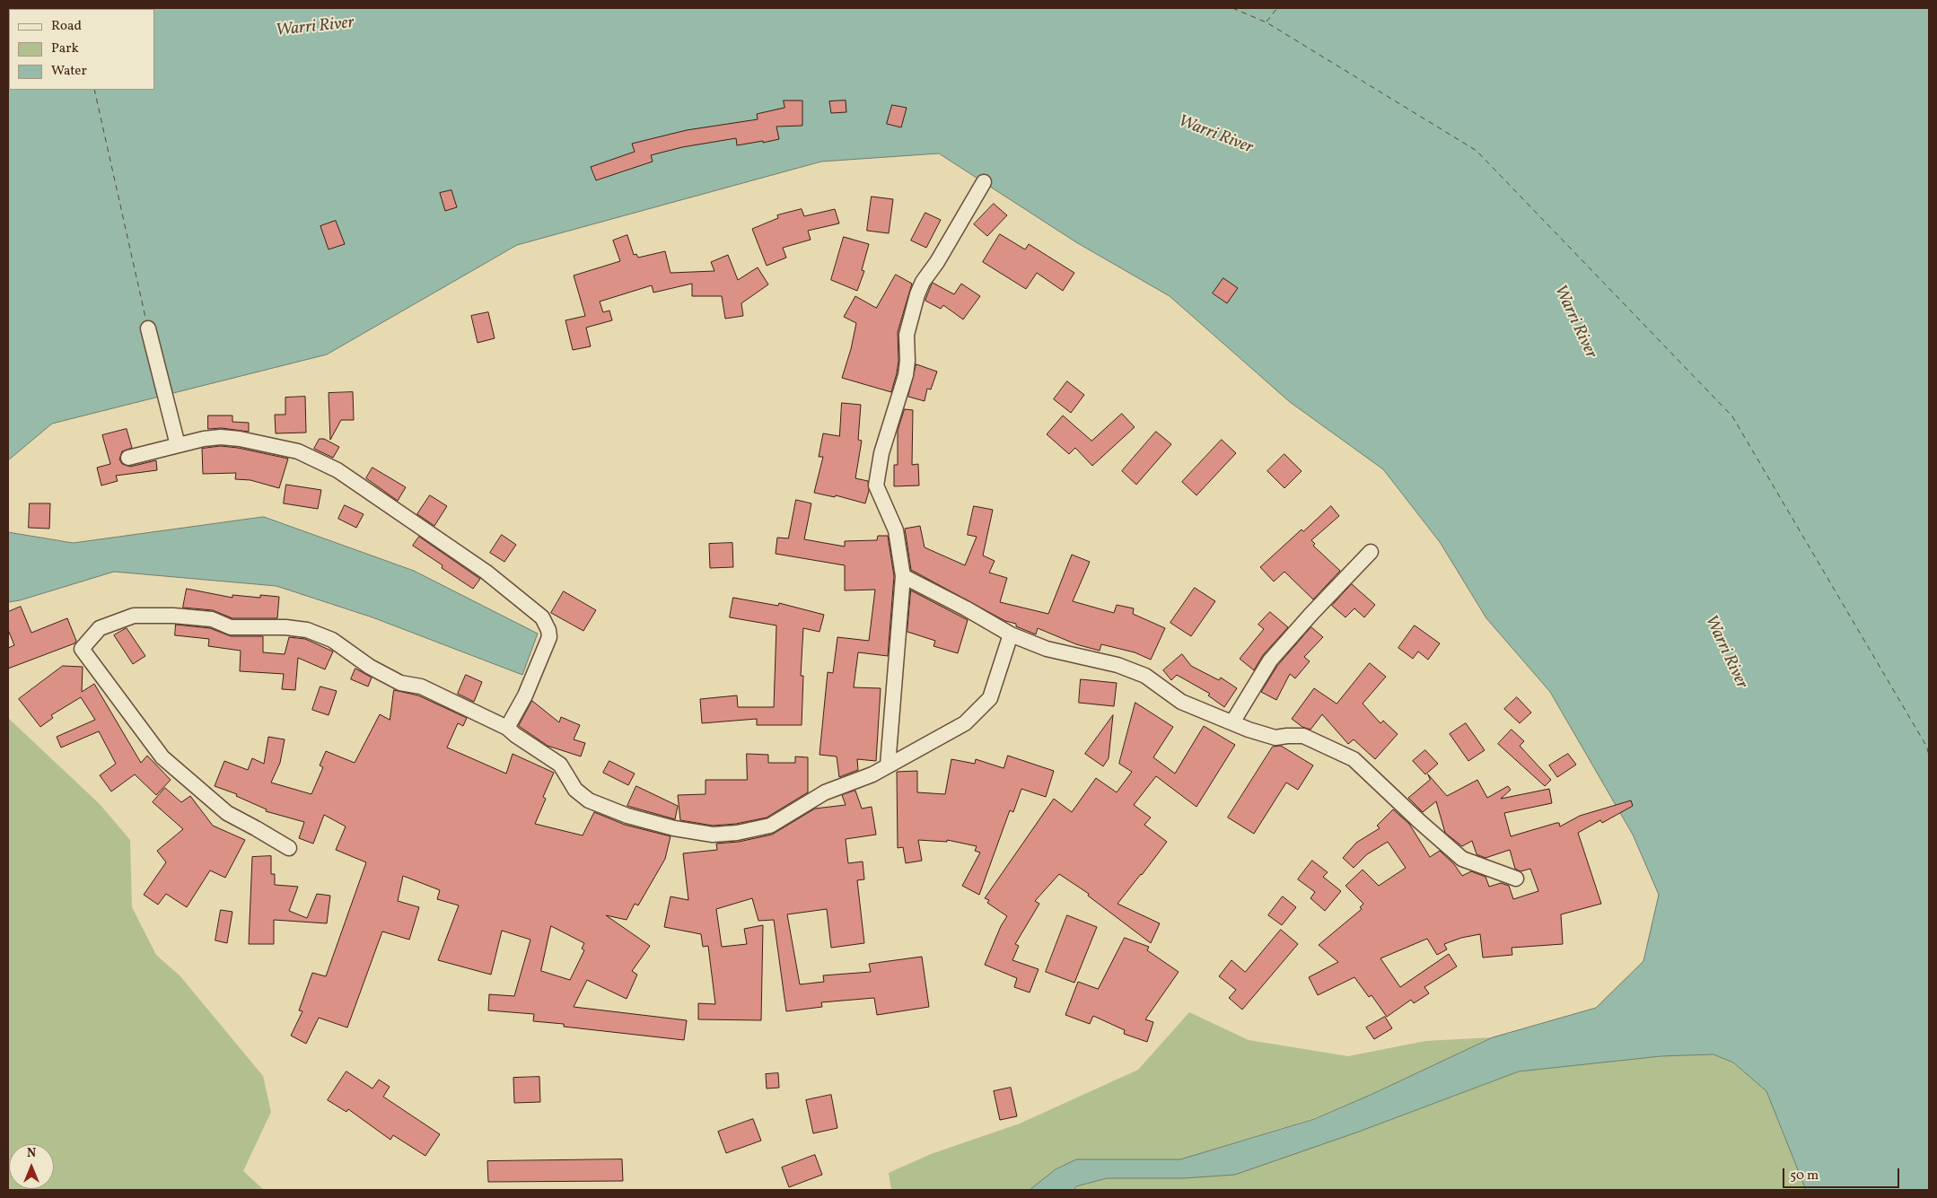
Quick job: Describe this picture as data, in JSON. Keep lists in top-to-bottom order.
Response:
{
  "water": ["Warri River"],
  "legend": ["Road", "Park", "Water"],
  "scale_bar": "50 m",
  "north": "top"
}
